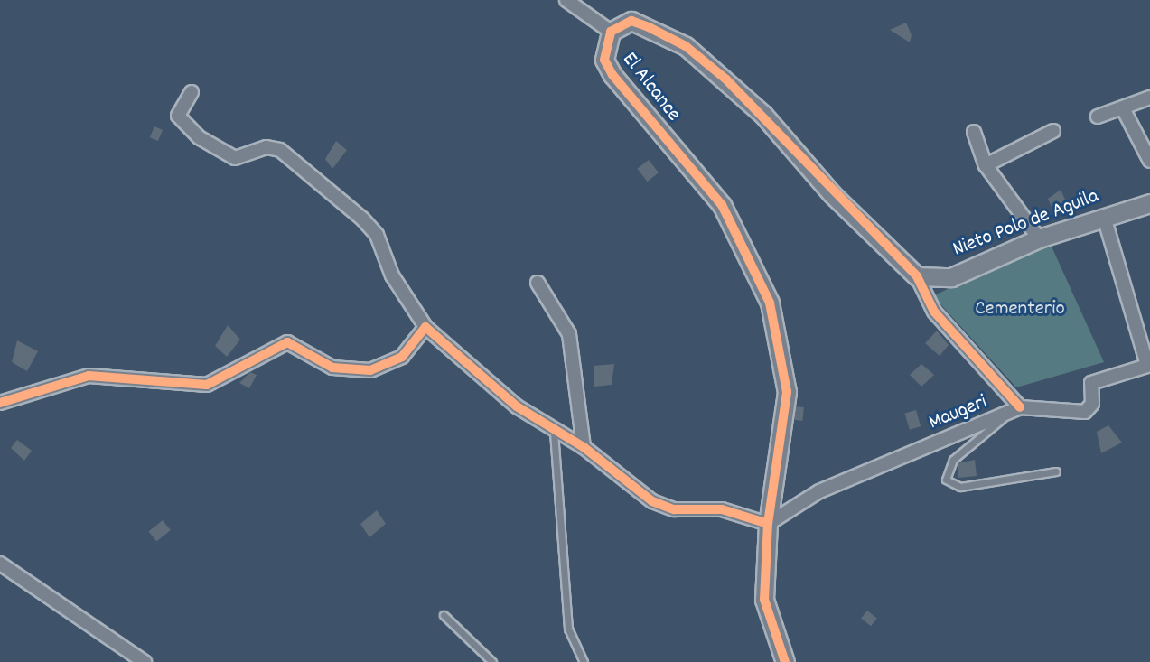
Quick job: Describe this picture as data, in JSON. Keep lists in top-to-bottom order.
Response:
{
  "streets": {
    "street": ["El Alcance", "Nieto Polo de Aguila", "Maugeri"]
  },
  "crossings": [
    ["El Alcance", "Nieto Polo de Aguila"],
    ["El Alcance", "Maugeri"]
  ],
  "parks": ["Cementerio"]
}
